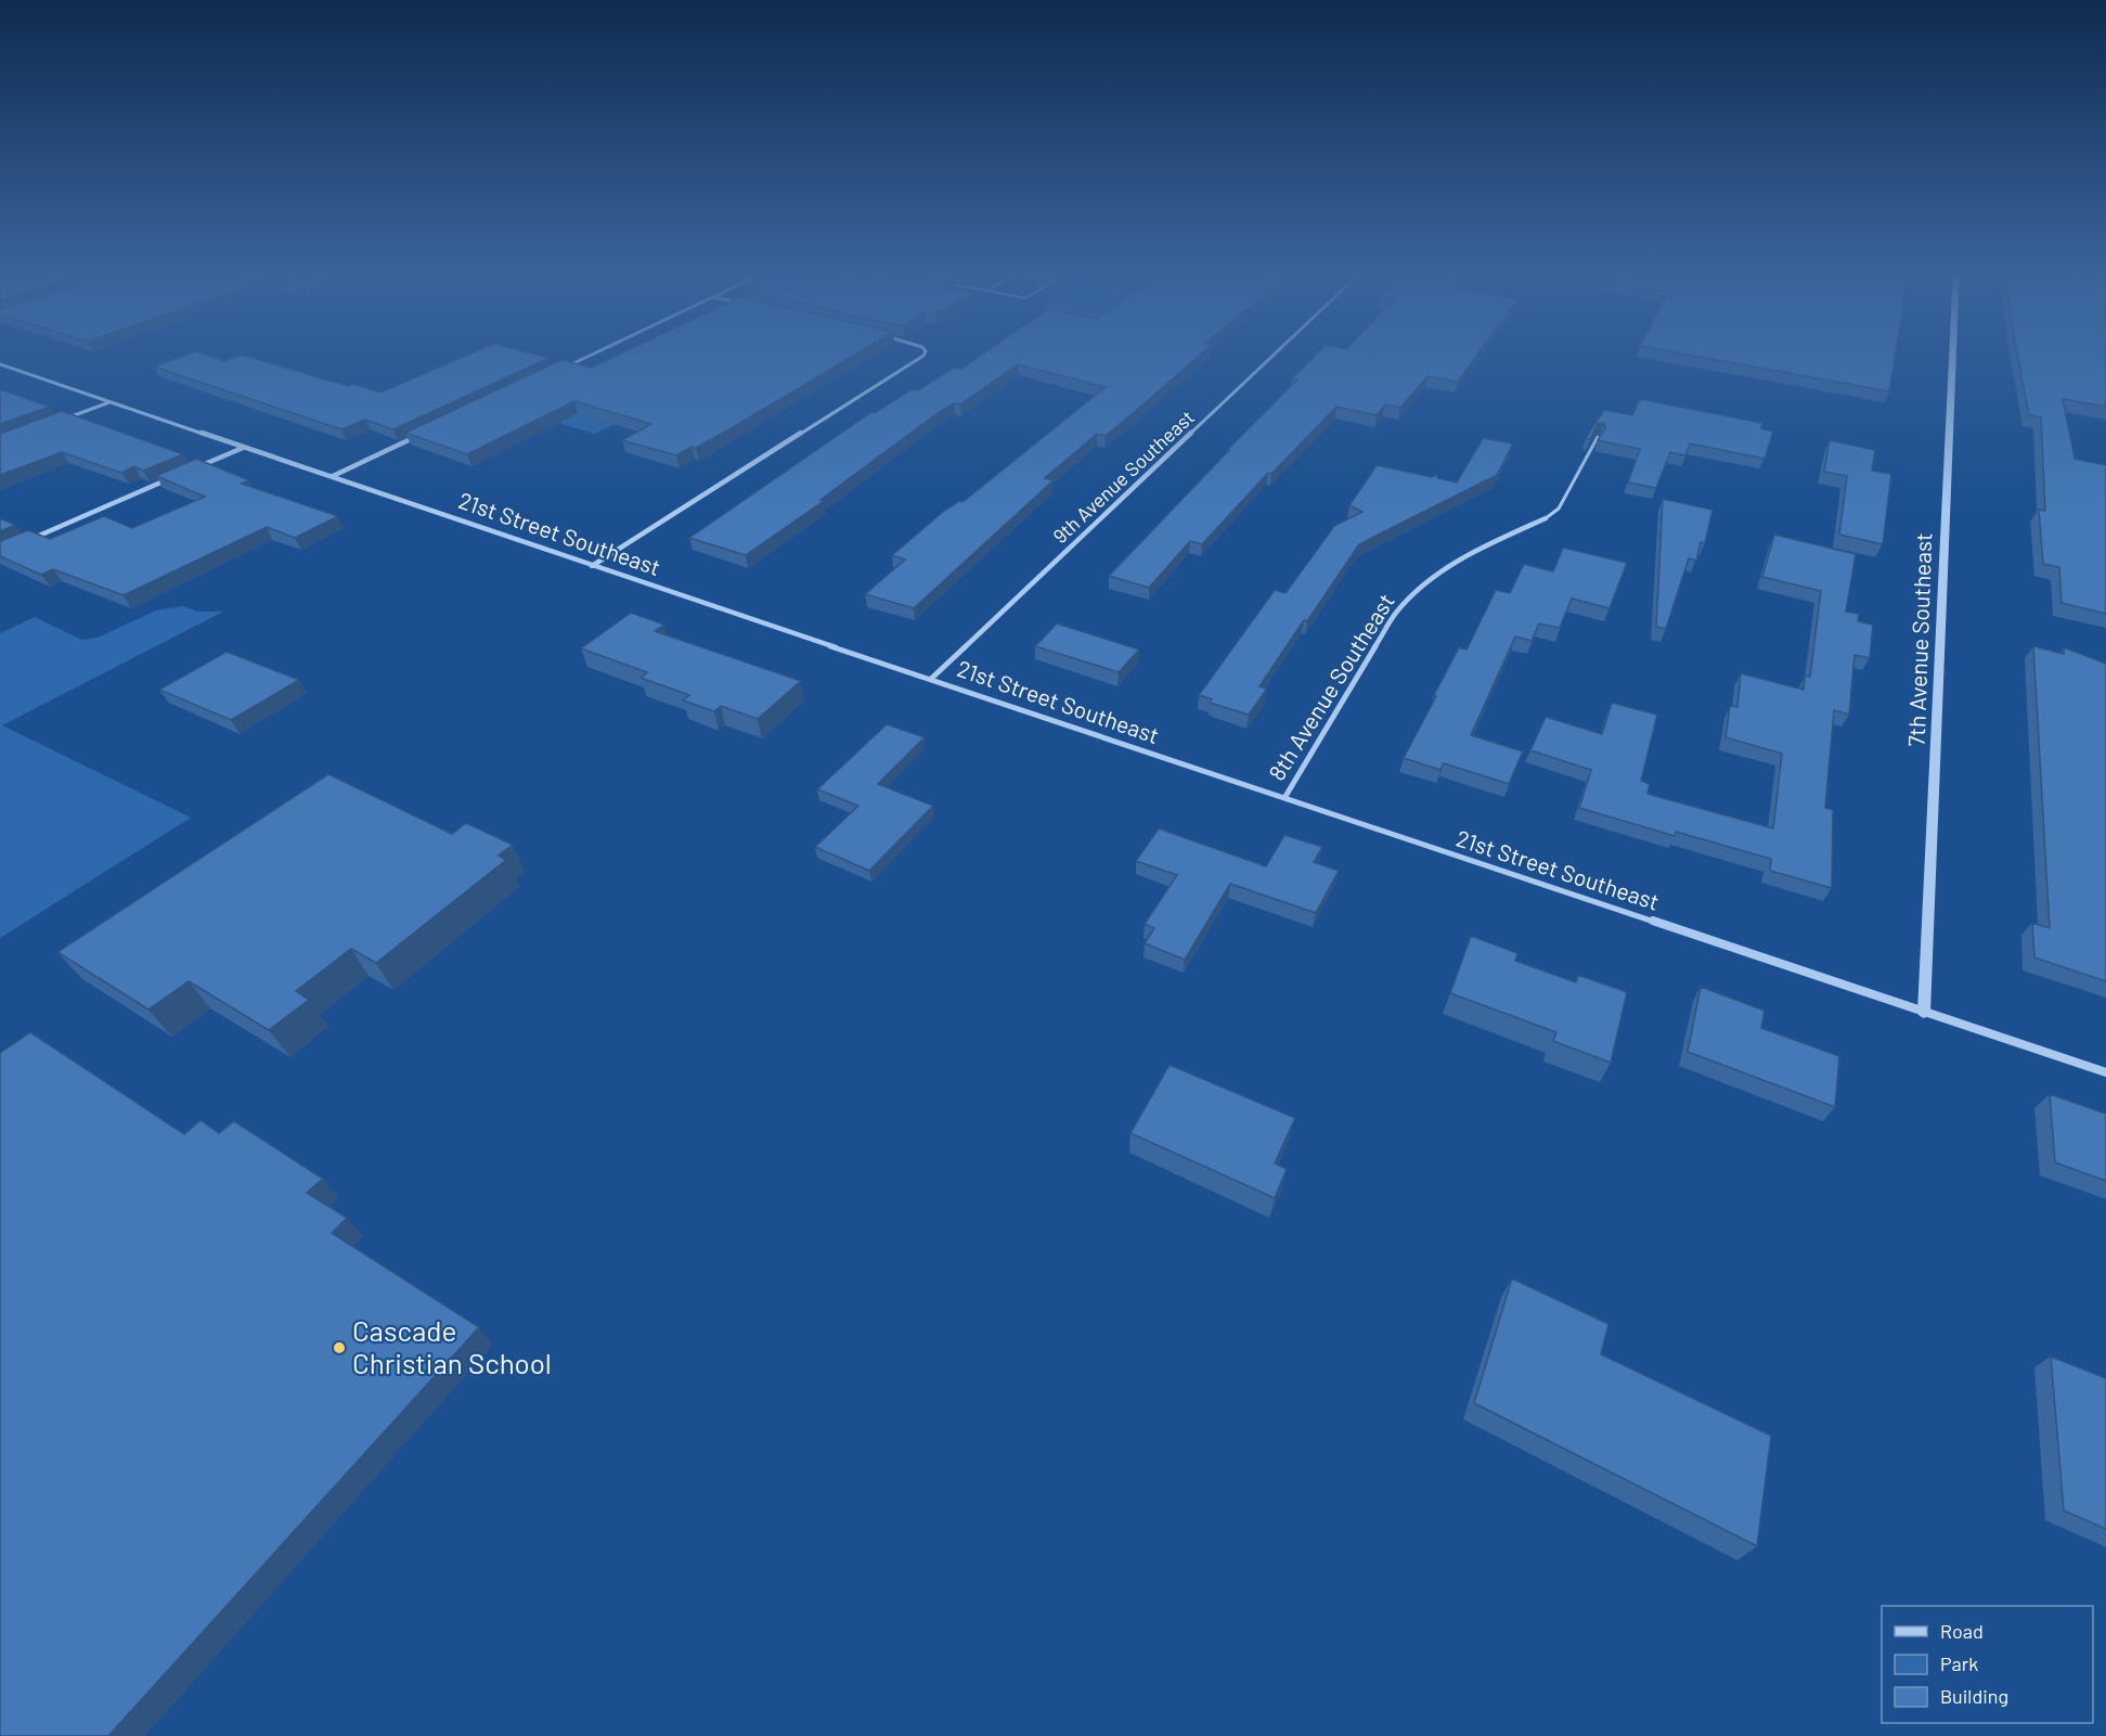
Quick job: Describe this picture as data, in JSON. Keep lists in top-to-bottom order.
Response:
{
  "streets": {
    "street": [
      "9th Avenue Southeast",
      "21st Street Southeast",
      "7th Avenue Southeast",
      "8th Avenue Southeast"
    ]
  },
  "crossings": [
    ["9th Avenue Southeast", "21st Street Southeast"],
    ["21st Street Southeast", "7th Avenue Southeast"],
    ["21st Street Southeast", "8th Avenue Southeast"]
  ],
  "places": ["Cascade Christian School"],
  "legend": ["Road", "Park", "Building"]
}
